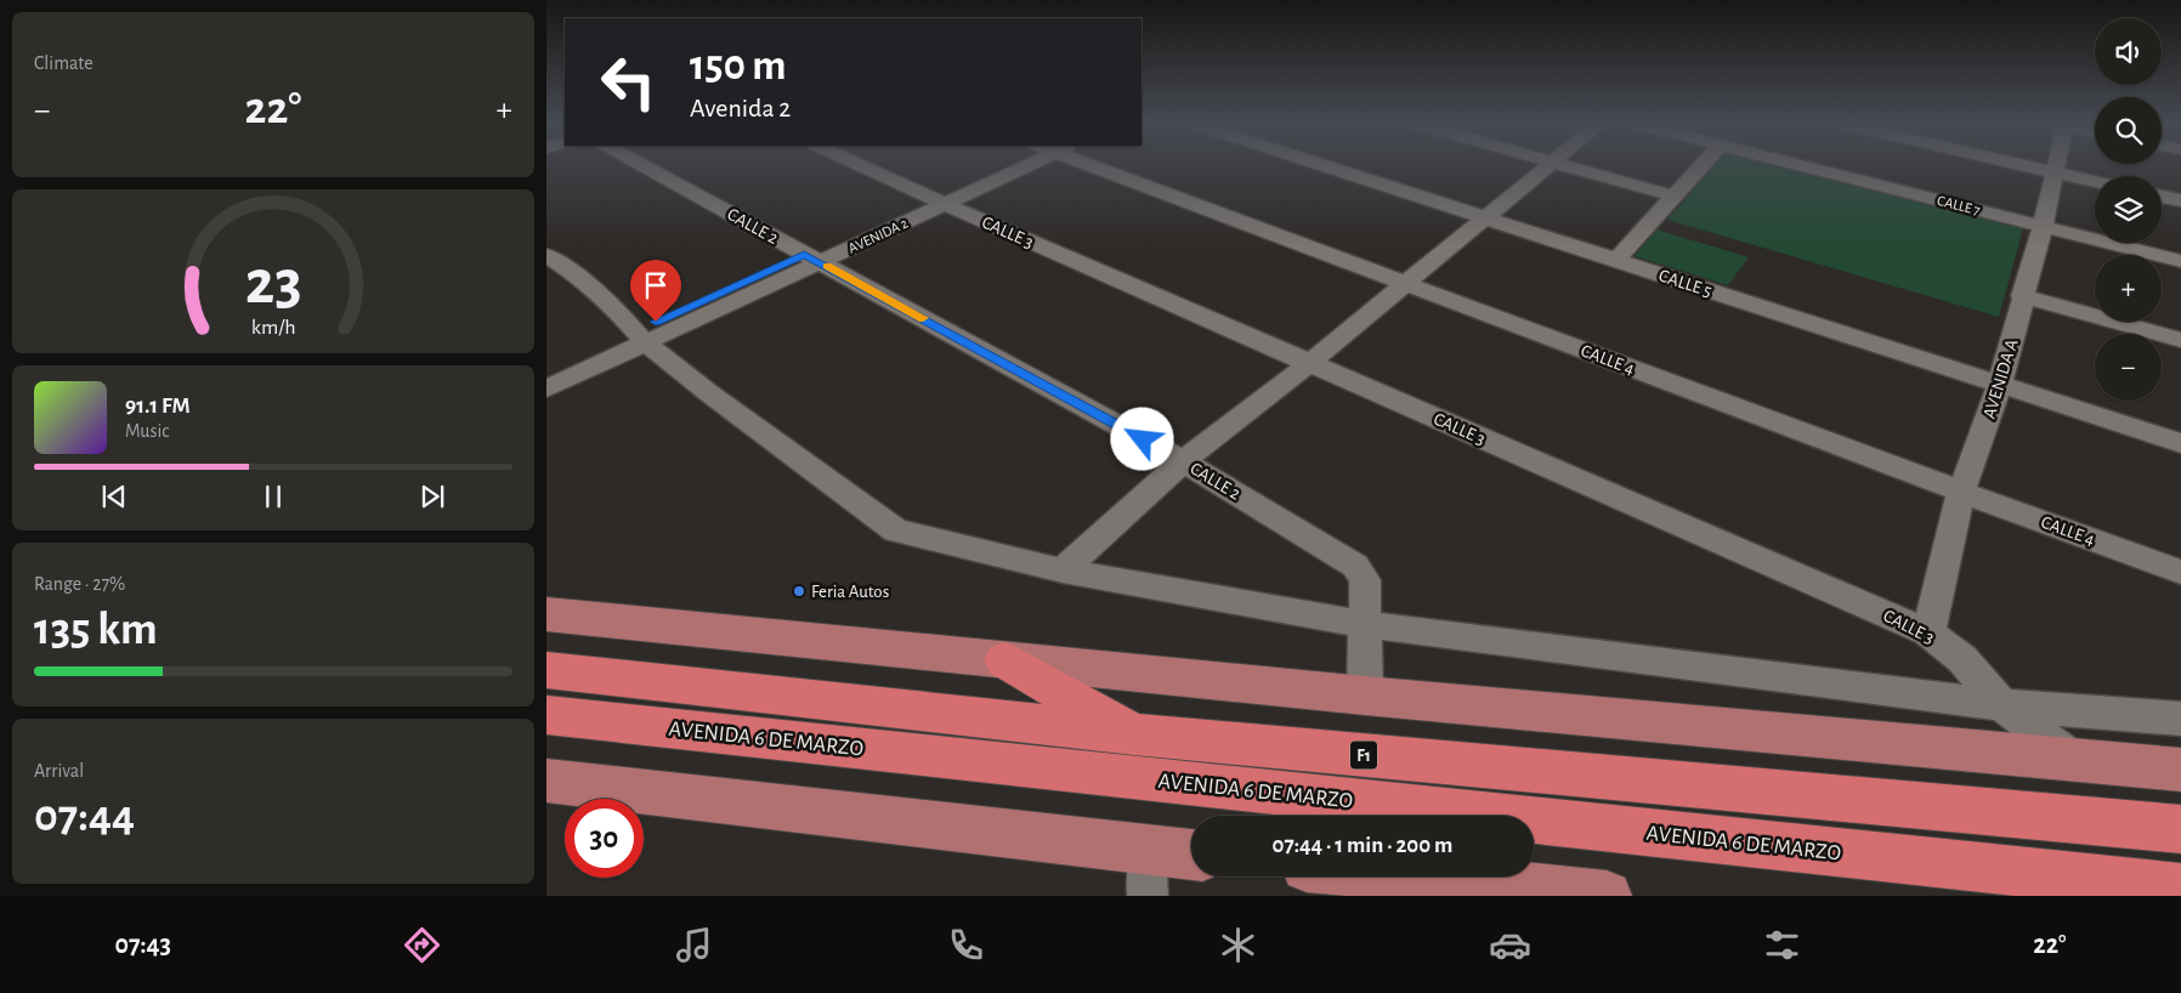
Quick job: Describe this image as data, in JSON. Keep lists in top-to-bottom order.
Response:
{
  "streets": {
    "highway": ["AVENIDA 6 DE MARZO", "F1"],
    "street": [
      "CALLE 7",
      "CALLE 2",
      "CALLE 3",
      "AVENIDA 2",
      "CALLE 5",
      "CALLE 4",
      "AVENIDA A"
    ]
  },
  "crossings": [
    ["CALLE 7", "AVENIDA A"],
    ["CALLE 2", "AVENIDA 2"],
    ["CALLE 3", "AVENIDA 2"],
    ["CALLE 3", "AVENIDA A"],
    ["CALLE 5", "AVENIDA A"],
    ["CALLE 4", "AVENIDA A"]
  ],
  "places": ["Feria Autos"],
  "page": {
    "tile": [
      "Climate",
      ["Range · 27%", "135 km"],
      ["Arrival", "07:44"]
    ],
    "map_buttons": ["+", "−"],
    "turn": ["150 m", "Avenida 2"],
    "heat": ["−", "22°", "+"],
    "song": ["91.1 FM", "Music"],
    "limit": "30",
    "trip": "07:44 · 1 min · 200 m",
    "tabs": ["07:43", "22°"],
    "gauge": ["23", "km/h"]
  }
}
